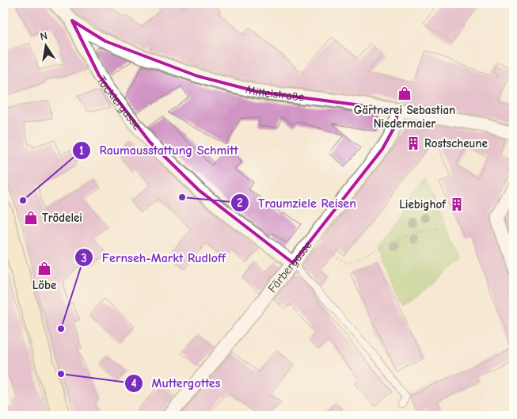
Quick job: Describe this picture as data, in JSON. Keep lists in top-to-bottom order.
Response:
{
  "streets": {
    "street": ["Mittelstraße", "Tocklergasse", "Färbergasse"]
  },
  "crossings": [
    ["Mittelstraße", "Tocklergasse"],
    ["Mittelstraße", "Färbergasse"],
    ["Tocklergasse", "Färbergasse"]
  ],
  "places": {
    "shop": ["Gärtnerei Sebastian Niedermaier", "Trödelei", "Löbe"],
    "building": ["Rostscheune", "Liebighof"],
    "other": [
      "Traumziele Reisen",
      "Raumausstattung Schmitt",
      "Fernseh-Markt Rudloff",
      "Muttergottes"
    ]
  },
  "north": "top"
}
